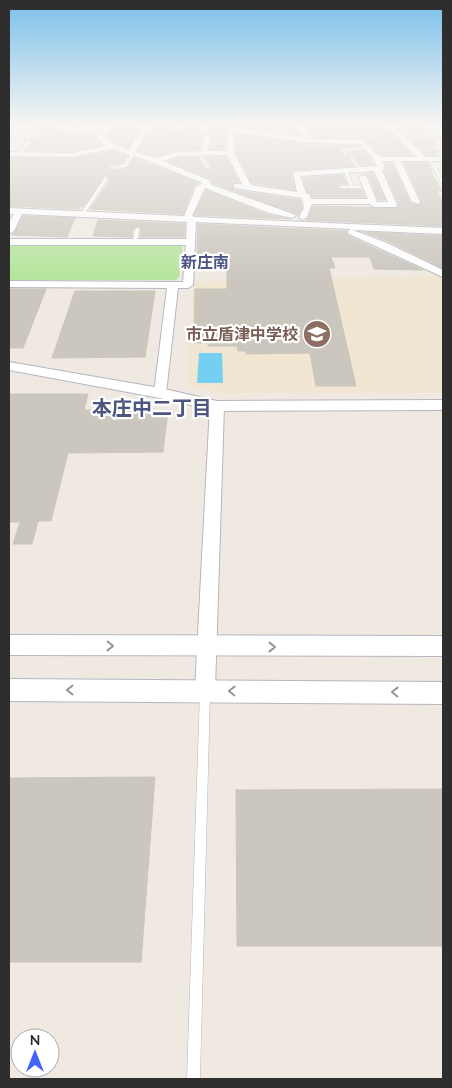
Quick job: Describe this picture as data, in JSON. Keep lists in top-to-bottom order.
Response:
{
  "districts": ["新庄南", "本庄中二丁目"],
  "places": {
    "school or university": ["市立盾津中学校"]
  },
  "north": "top"
}
